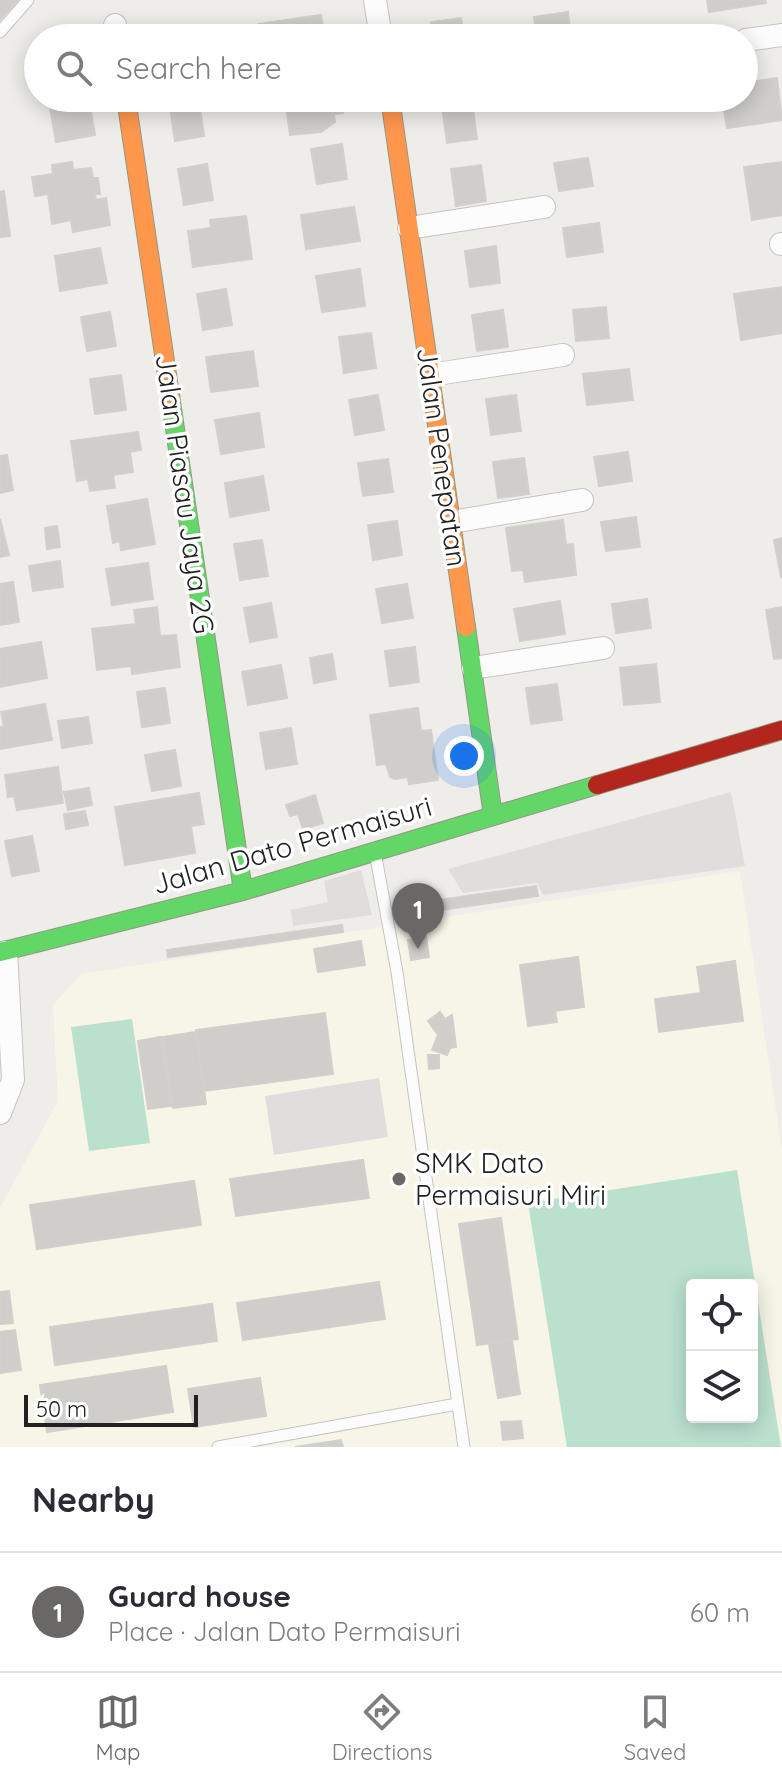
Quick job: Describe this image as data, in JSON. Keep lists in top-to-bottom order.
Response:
{
  "streets": {
    "street": ["Jalan Penepatan", "Jalan Piasau Jaya 2G", "Jalan Dato Permaisuri"]
  },
  "crossings": [
    ["Jalan Penepatan", "Jalan Dato Permaisuri"],
    ["Jalan Piasau Jaya 2G", "Jalan Dato Permaisuri"]
  ],
  "places": ["SMK Dato Permaisuri Miri"],
  "scale_bar": "50 m",
  "page": {
    "search": "Search here",
    "pins": "1",
    "scale": "50 m",
    "heading": "Nearby",
    "list": [
      {
        "mark": "1",
        "name": "Guard house",
        "note": "Place · Jalan Dato Permaisuri",
        "value": "60 m"
      }
    ],
    "nav": ["Map", "Directions", "Saved"]
  }
}
